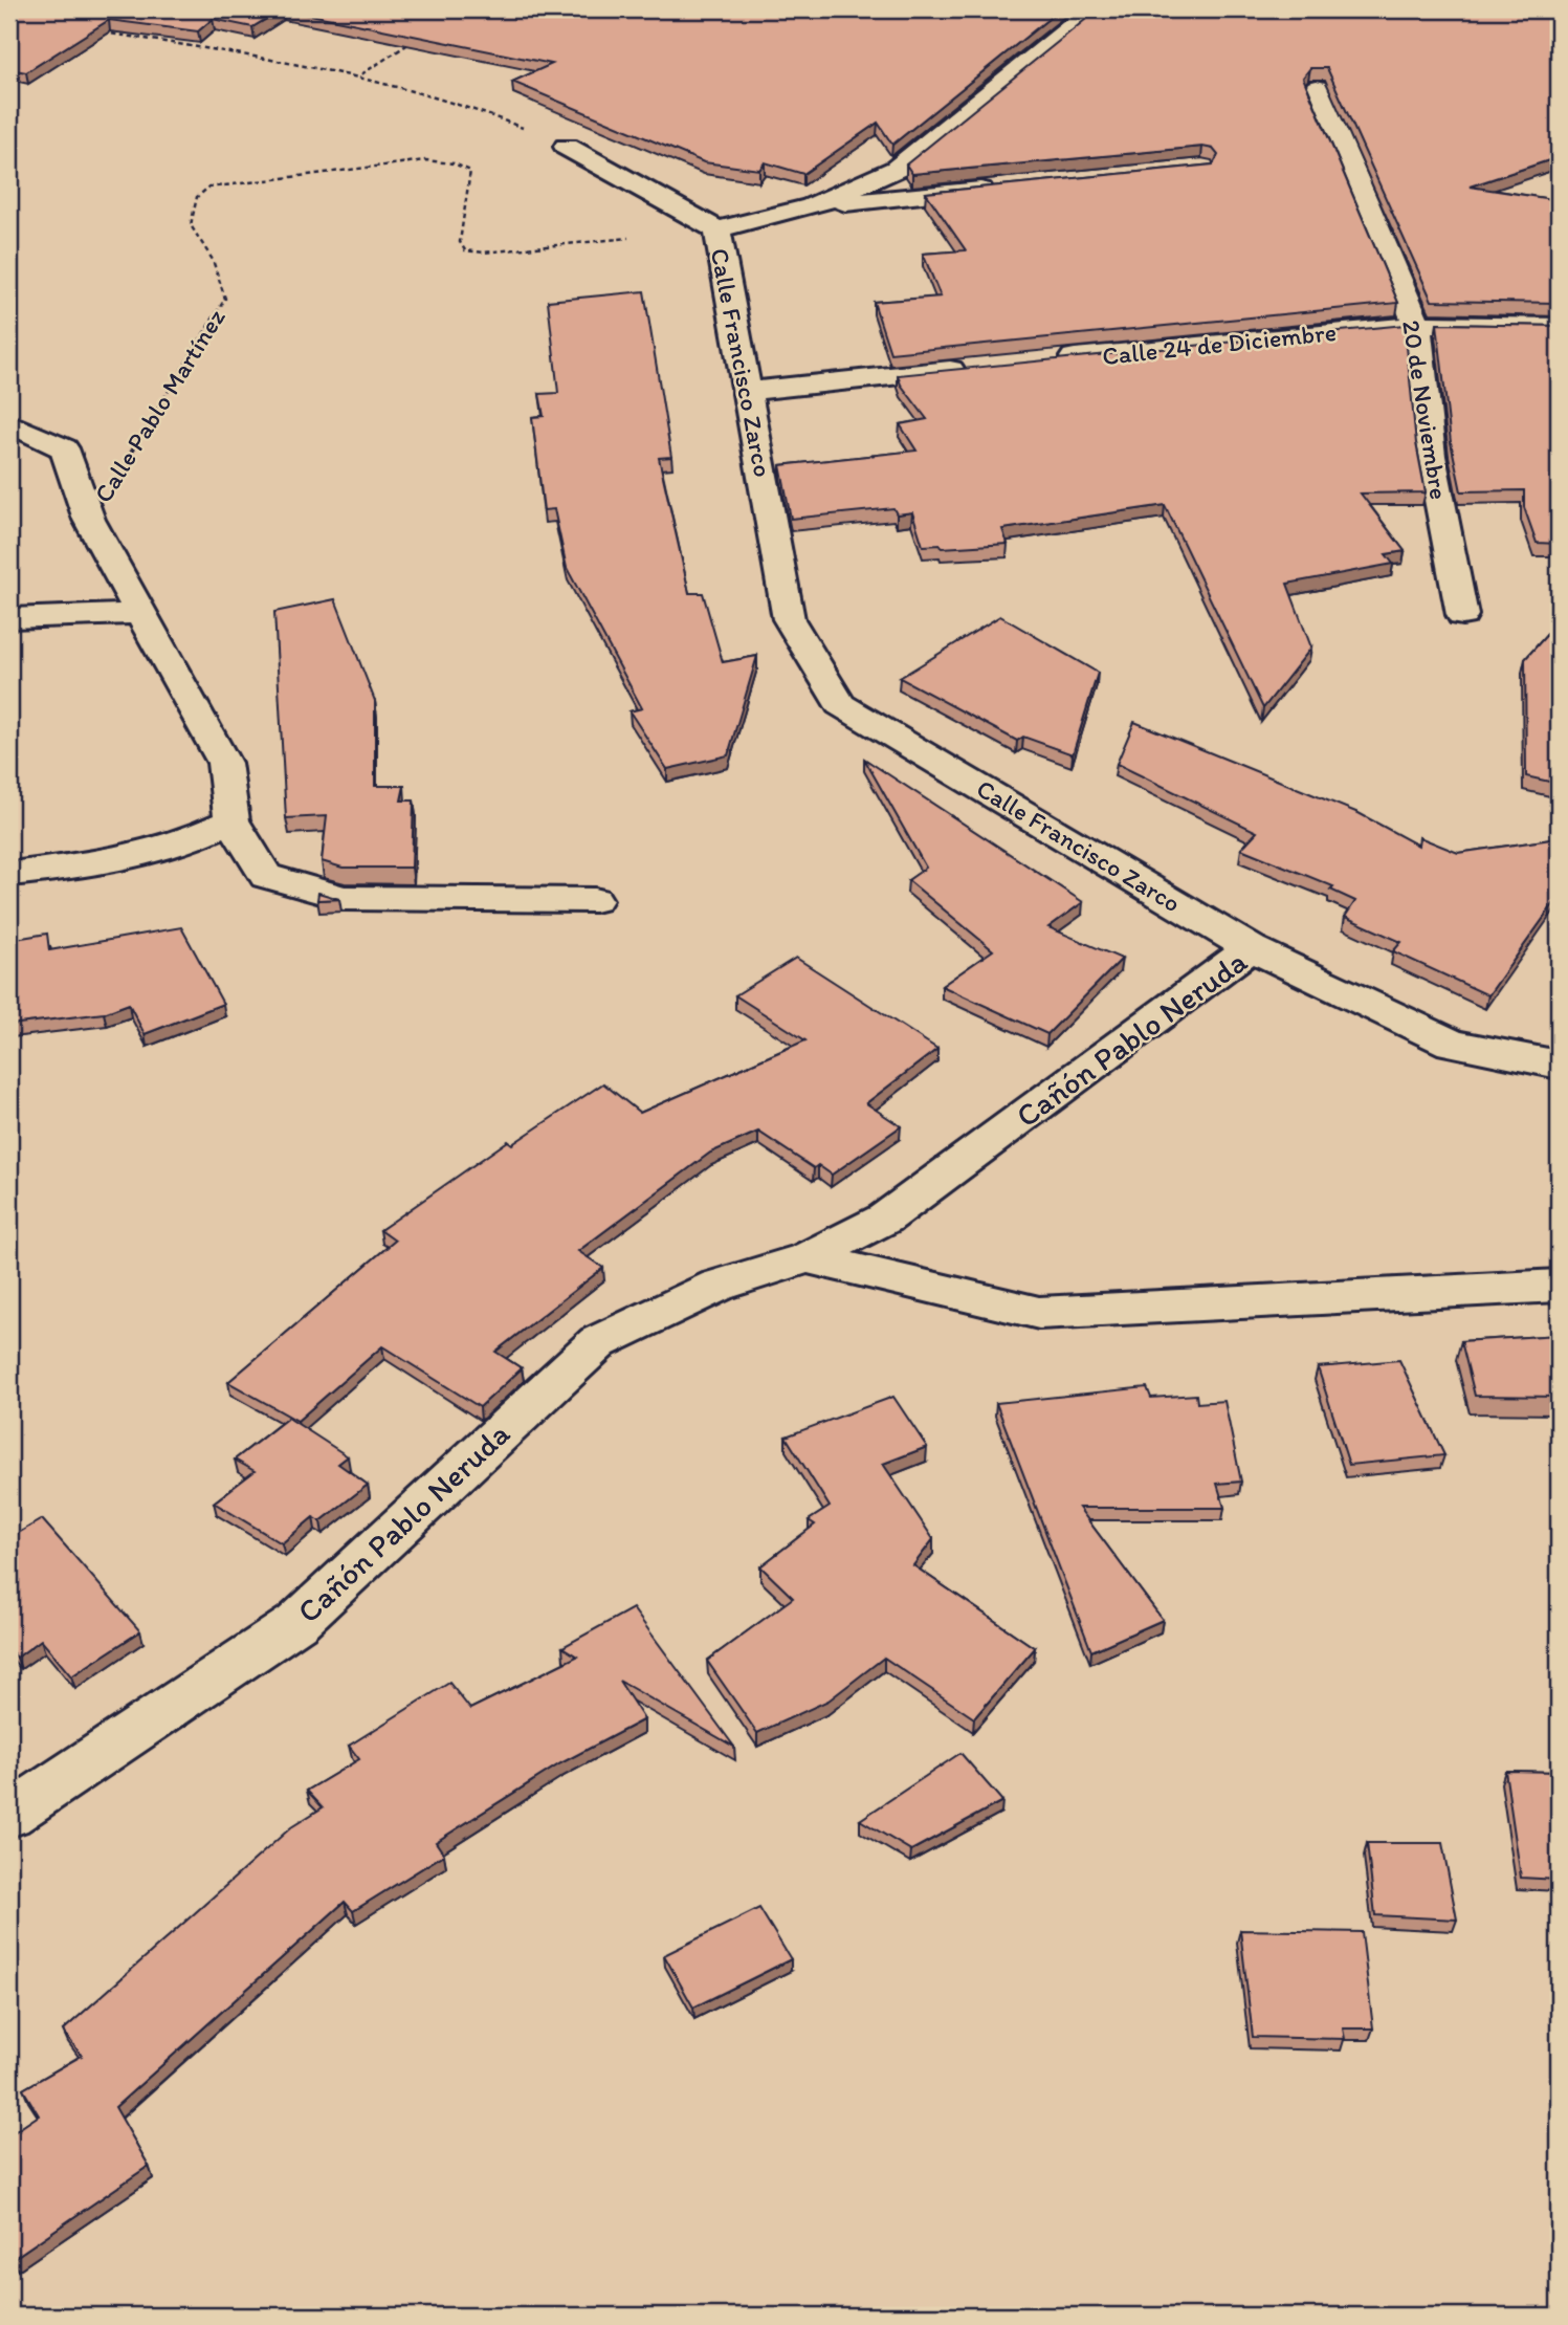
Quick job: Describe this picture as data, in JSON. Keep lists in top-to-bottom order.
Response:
{
  "streets": {
    "street": [
      "Calle 24 de Diciembre",
      "Calle Francisco Zarco",
      "Calle Pablo Martínez",
      "20 de Noviembre",
      "Cañón Pablo Neruda"
    ]
  },
  "crossings": [
    ["Calle 24 de Diciembre", "20 de Noviembre"],
    ["Calle Francisco Zarco", "Calle Pablo Martínez"],
    ["Calle Francisco Zarco", "Cañón Pablo Neruda"]
  ]
}
